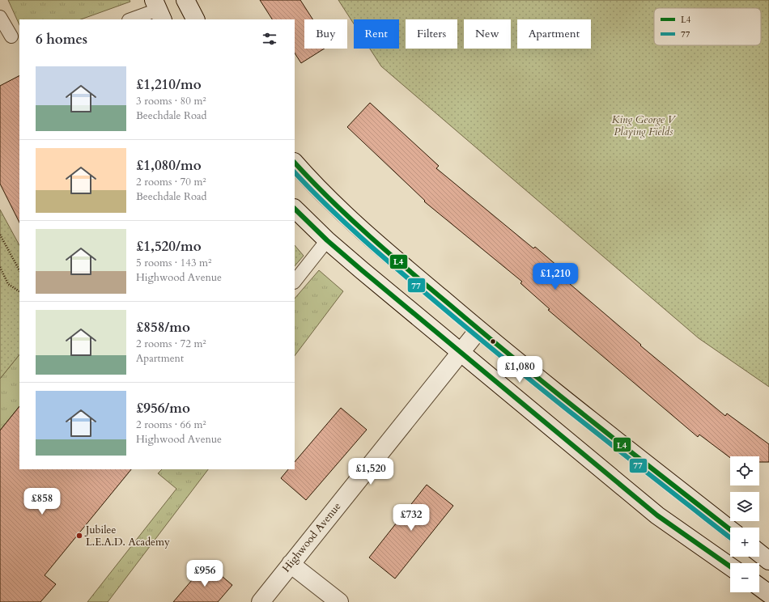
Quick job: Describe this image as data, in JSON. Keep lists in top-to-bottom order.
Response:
{
  "streets": {
    "street": ["Highwood Avenue"]
  },
  "parks": ["King George V Playing Fields"],
  "places": ["Jubilee L.E.A.D. Academy"],
  "lines": ["transit line L4", "transit line 77"],
  "legend": ["L4", "77"],
  "page": {
    "chip": [
      "Buy",
      "Rent",
      "Filters",
      "New",
      "Apartment"
    ],
    "heading": "6 homes",
    "list": [
      {
        "name": "£1,210/mo",
        "note": "3 rooms · 80 m² · Beechdale Road"
      },
      {
        "name": "£1,080/mo",
        "note": "2 rooms · 70 m² · Beechdale Road"
      },
      {
        "name": "£1,520/mo",
        "note": "5 rooms · 143 m² · Highwood Avenue"
      },
      {
        "name": "£858/mo",
        "note": "2 rooms · 72 m² · Apartment"
      },
      {
        "name": "£956/mo",
        "note": "2 rooms · 66 m² · Highwood Avenue"
      }
    ],
    "price": [
      "£1,210",
      "£1,080",
      "£1,520",
      "£858",
      "£732",
      "£956"
    ],
    "map_buttons": ["+", "−"]
  }
}
